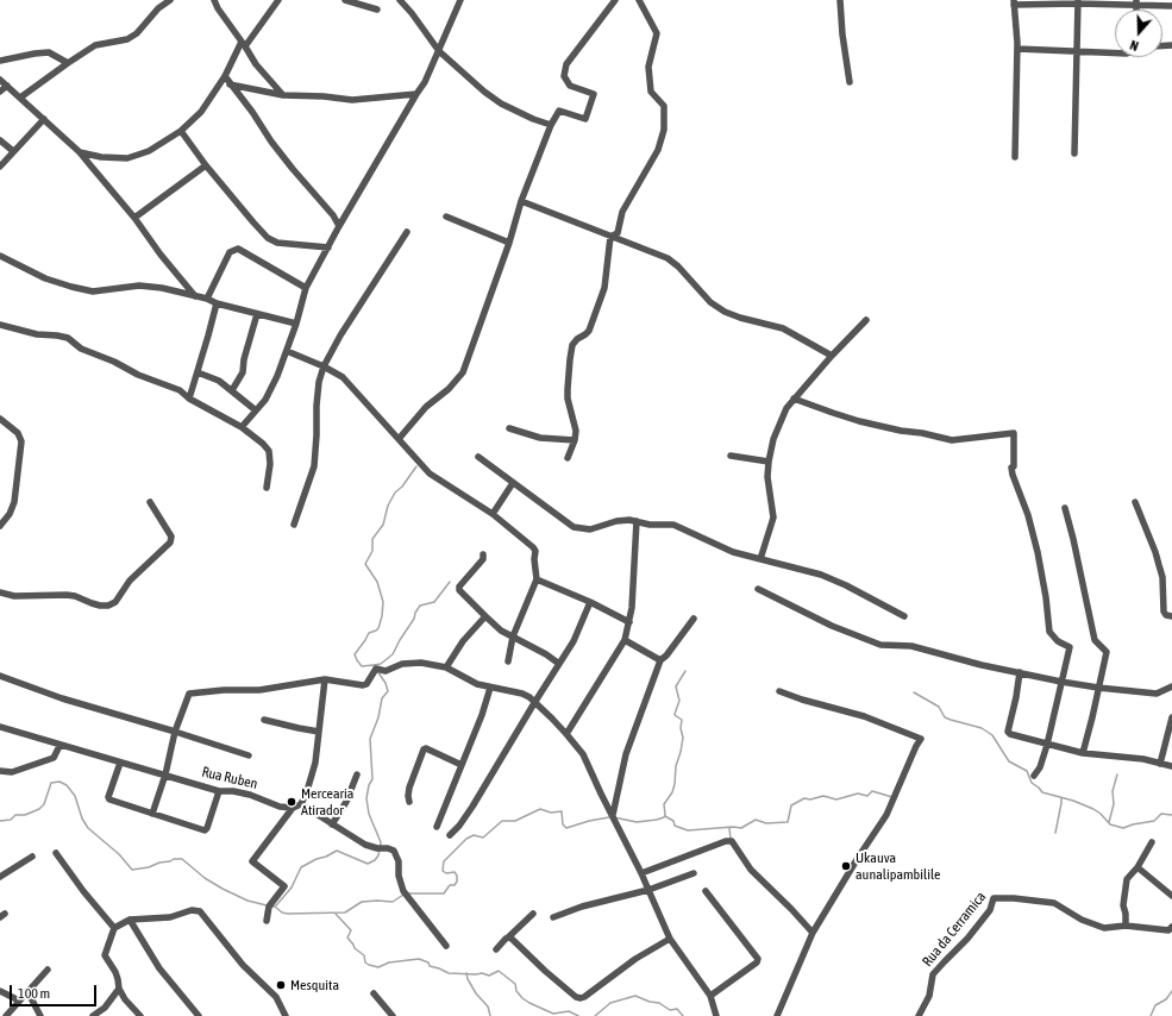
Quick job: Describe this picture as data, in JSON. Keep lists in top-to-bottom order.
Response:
{
  "streets": {
    "street": ["Rua Ruben", "Rua da Cerramica"]
  },
  "places": ["Mercearia Atirador", "Ukauva aunalipambilile", "Mesquita"],
  "scale_bar": "100 m",
  "north": "bottom"
}
